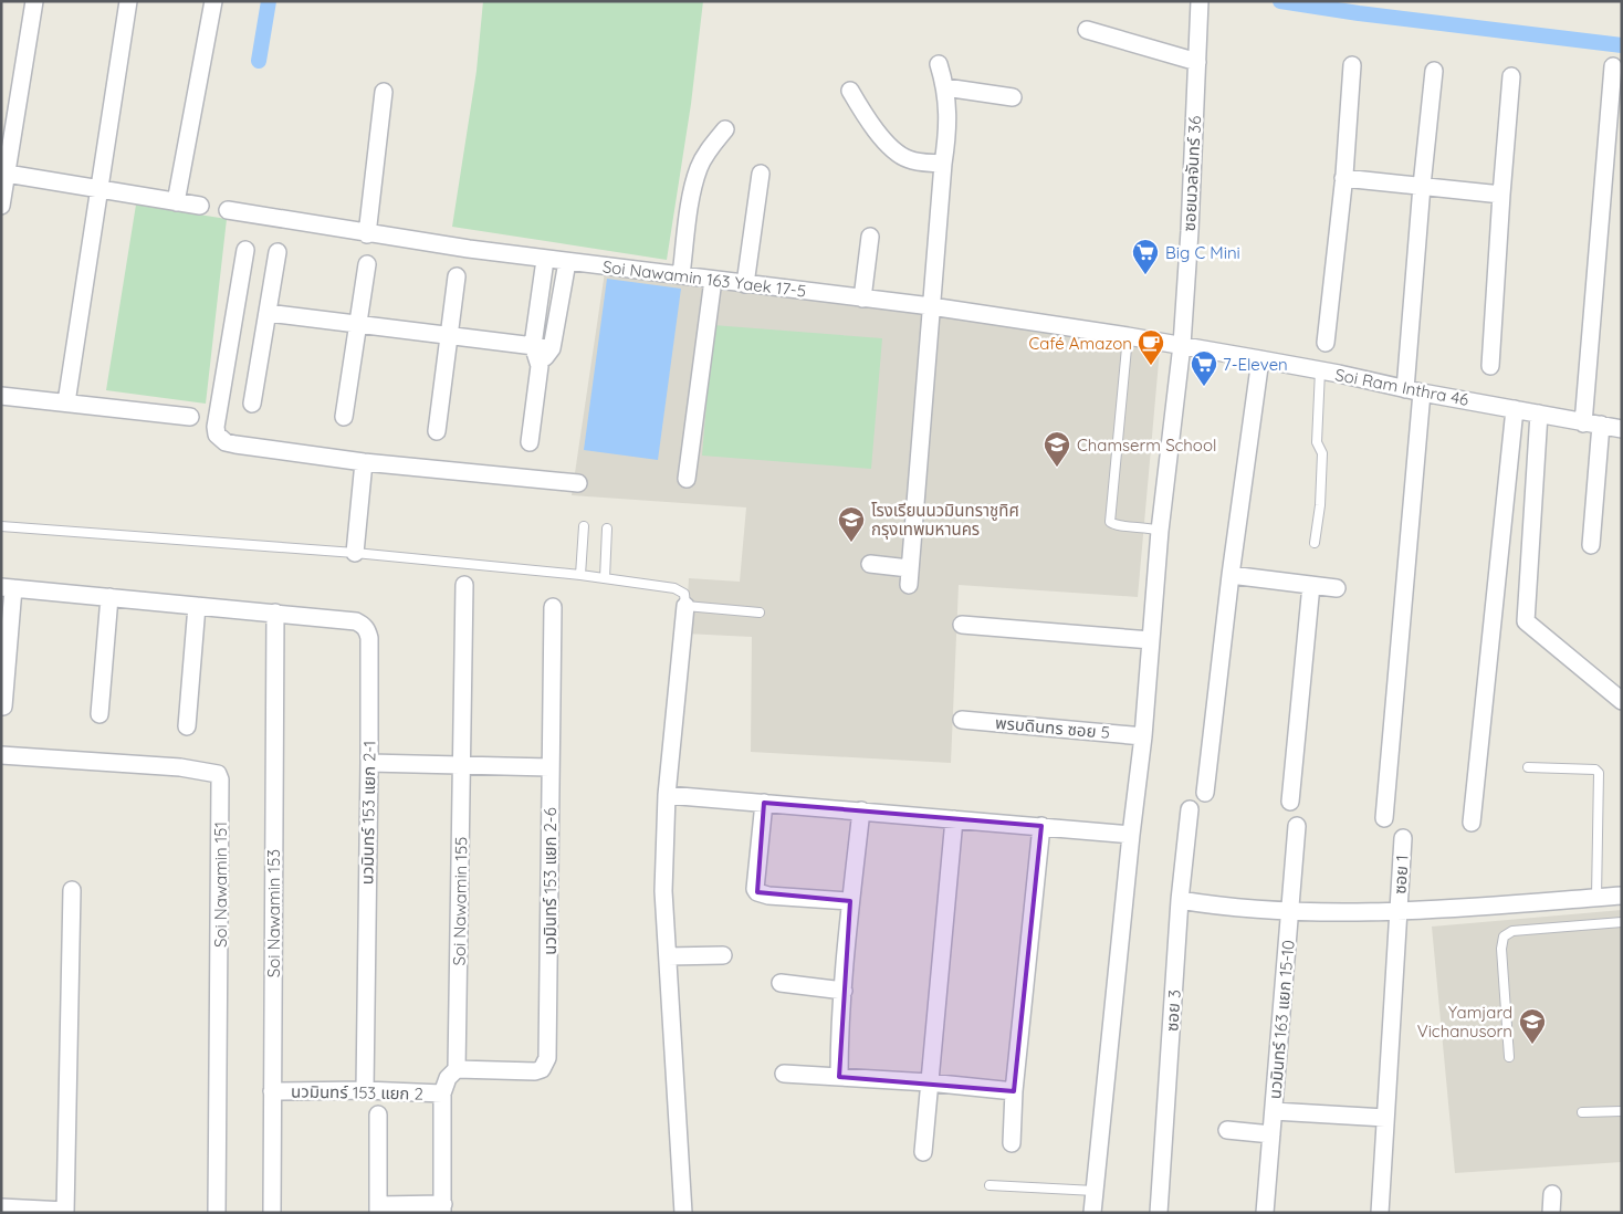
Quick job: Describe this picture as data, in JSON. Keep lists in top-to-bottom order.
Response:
{
  "streets": {
    "street": [
      "ซอยนวลจันทร์ 36",
      "Soi Nawamin 163 Yaek 17-5",
      "Soi Ram Inthra 46",
      "พรบดินทร ซอย 5",
      "นวมินทร์ 153 แยก 2-1",
      "ซอย 1",
      "นวมินทร์ 153 แยก 2-6",
      "Soi Nawamin 151",
      "Soi Nawamin 155",
      "Soi Nawamin 153",
      "ซอย 3",
      "นวมินทร์ 163 แยก 15-10",
      "นวมินทร์ 153 แยก 2"
    ]
  },
  "crossings": [
    ["ซอยนวลจันทร์ 36", "Soi Nawamin 163 Yaek 17-5"],
    ["ซอยนวลจันทร์ 36", "Soi Ram Inthra 46"],
    ["ซอยนวลจันทร์ 36", "พรบดินทร ซอย 5"],
    ["Soi Nawamin 163 Yaek 17-5", "Soi Ram Inthra 46"],
    ["นวมินทร์ 153 แยก 2-1", "Soi Nawamin 153"],
    ["นวมินทร์ 153 แยก 2-1", "นวมินทร์ 153 แยก 2"],
    ["นวมินทร์ 153 แยก 2-6", "Soi Nawamin 155"],
    ["Soi Nawamin 153", "นวมินทร์ 153 แยก 2"]
  ],
  "places": {
    "supermarket": ["Big C Mini", "7-Eleven"],
    "cafe": ["Café Amazon"],
    "school or university": ["Chamserm School", "โรงเรียนนวมินทราชูทิศ กรุงเทพมหานคร", "Yamjard Vichanusorn"]
  }
}
